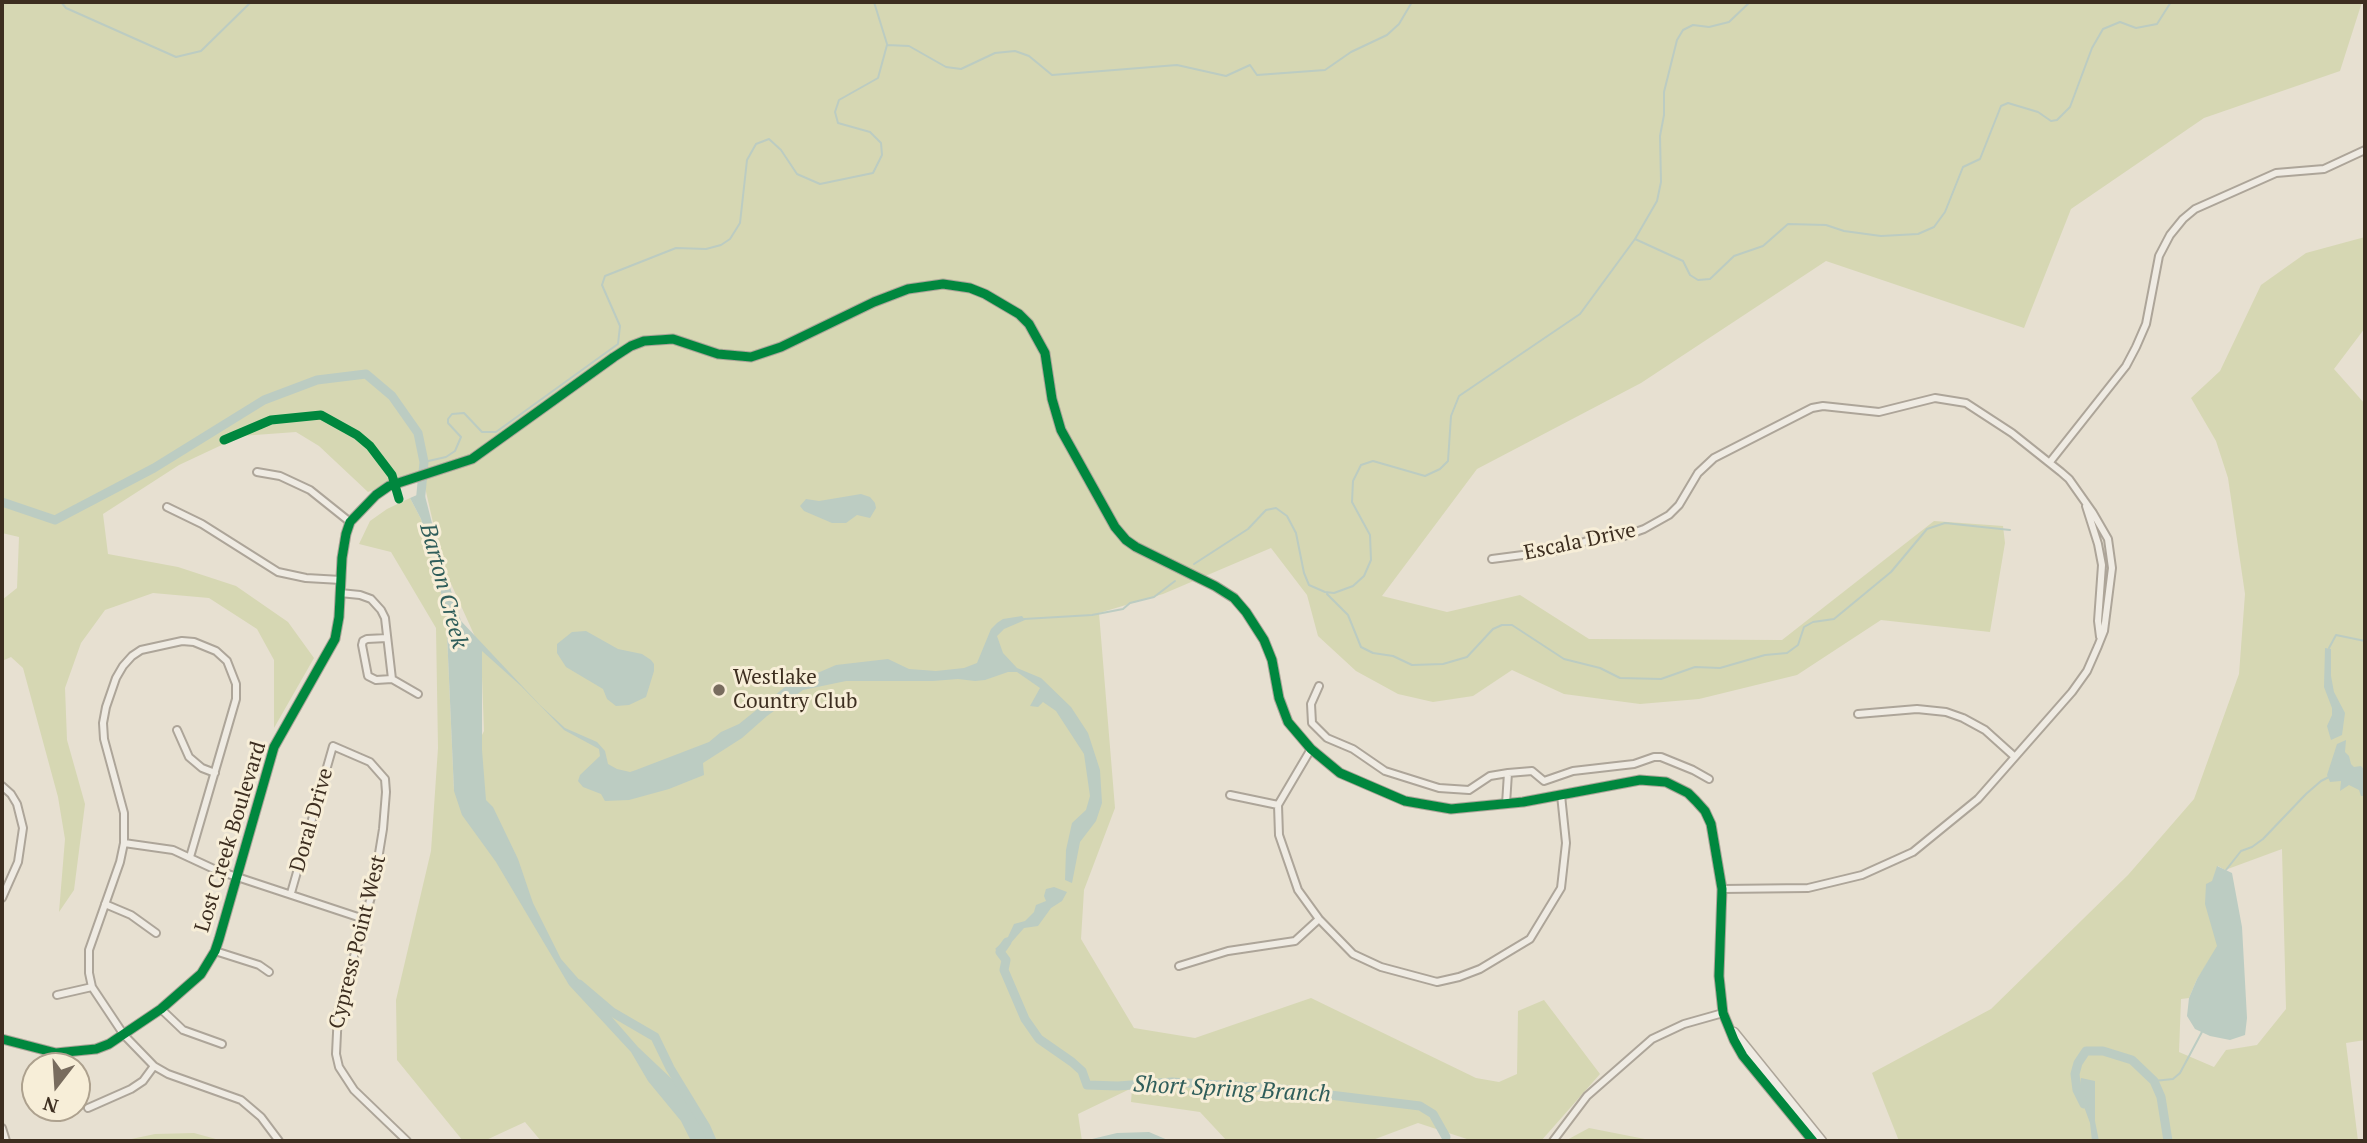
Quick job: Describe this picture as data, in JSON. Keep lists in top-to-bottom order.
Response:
{
  "streets": {
    "street": [
      "Escala Drive",
      "Doral Drive",
      "Lost Creek Boulevard",
      "Cypress Point West"
    ]
  },
  "crossings": [
    ["Doral Drive", "Cypress Point West"]
  ],
  "water": ["Barton Creek", "Short Spring Branch"],
  "places": ["Westlake Country Club"],
  "north": "bottom"
}
